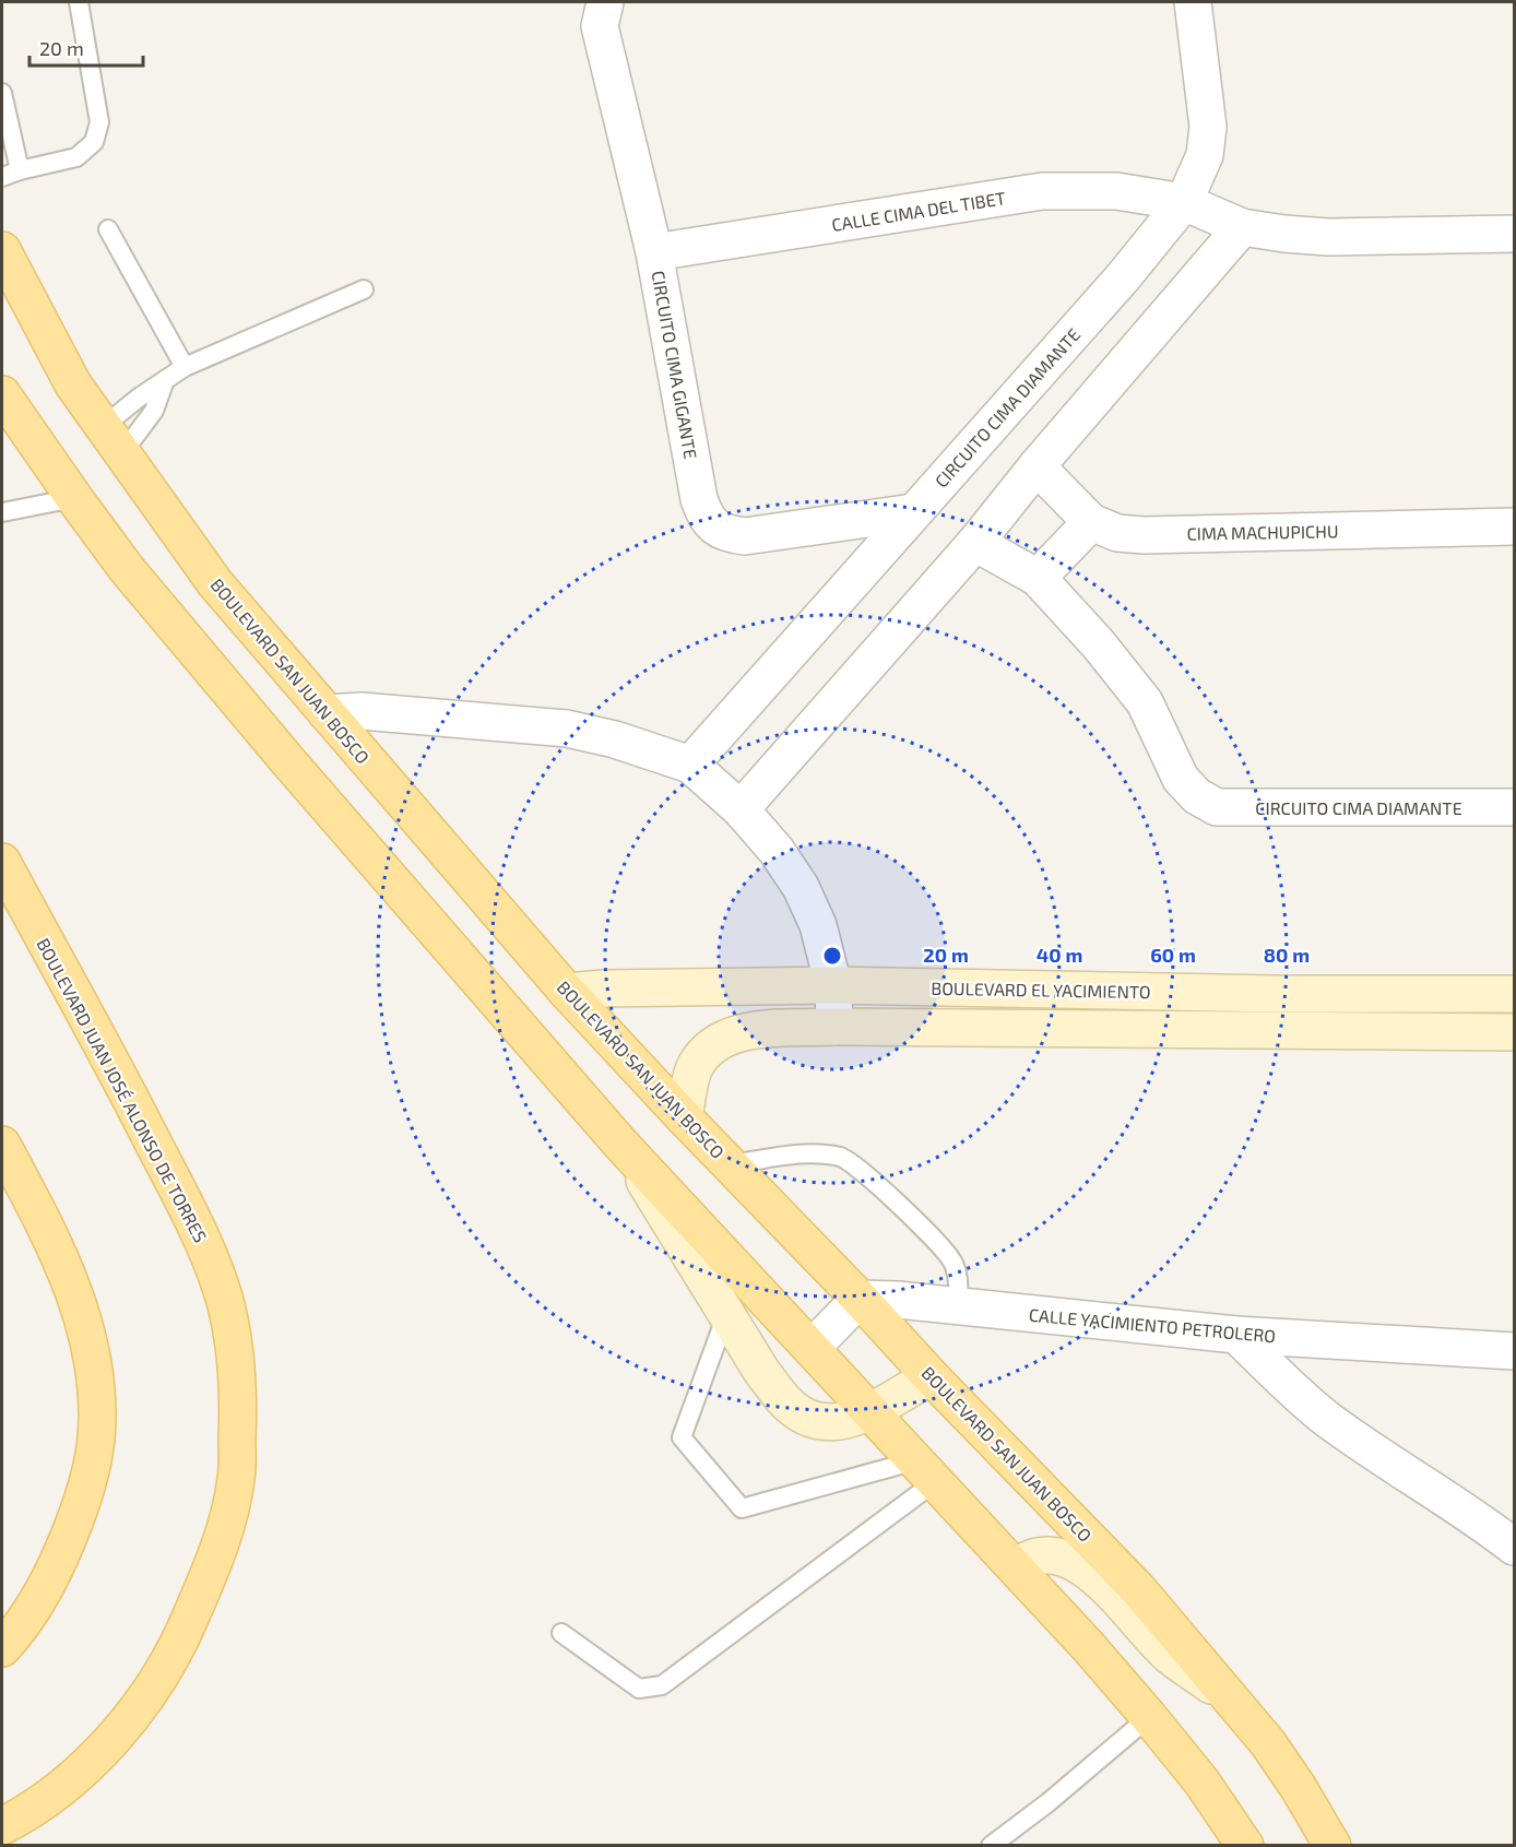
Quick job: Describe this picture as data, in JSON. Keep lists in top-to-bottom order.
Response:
{
  "streets": {
    "main road": ["BOULEVARD SAN JUAN BOSCO", "BOULEVARD JUAN JOSÉ ALONSO DE TORRES"],
    "street": [
      "CALLE CIMA DEL TIBET",
      "CIRCUITO CIMA GIGANTE",
      "CIRCUITO CIMA DIAMANTE",
      "CIMA MACHUPICHU",
      "BOULEVARD EL YACIMIENTO",
      "CALLE YACIMIENTO PETROLERO"
    ]
  },
  "crossings": [
    ["CALLE CIMA DEL TIBET", "CIRCUITO CIMA GIGANTE"],
    ["CALLE CIMA DEL TIBET", "CIRCUITO CIMA DIAMANTE"],
    ["CIRCUITO CIMA GIGANTE", "CIRCUITO CIMA DIAMANTE"],
    ["BOULEVARD SAN JUAN BOSCO", "BOULEVARD EL YACIMIENTO"],
    ["BOULEVARD SAN JUAN BOSCO", "CALLE YACIMIENTO PETROLERO"]
  ],
  "scale_bar": "20 m",
  "rings": [
    "20 m",
    "40 m",
    "60 m",
    "80 m"
  ]
}
